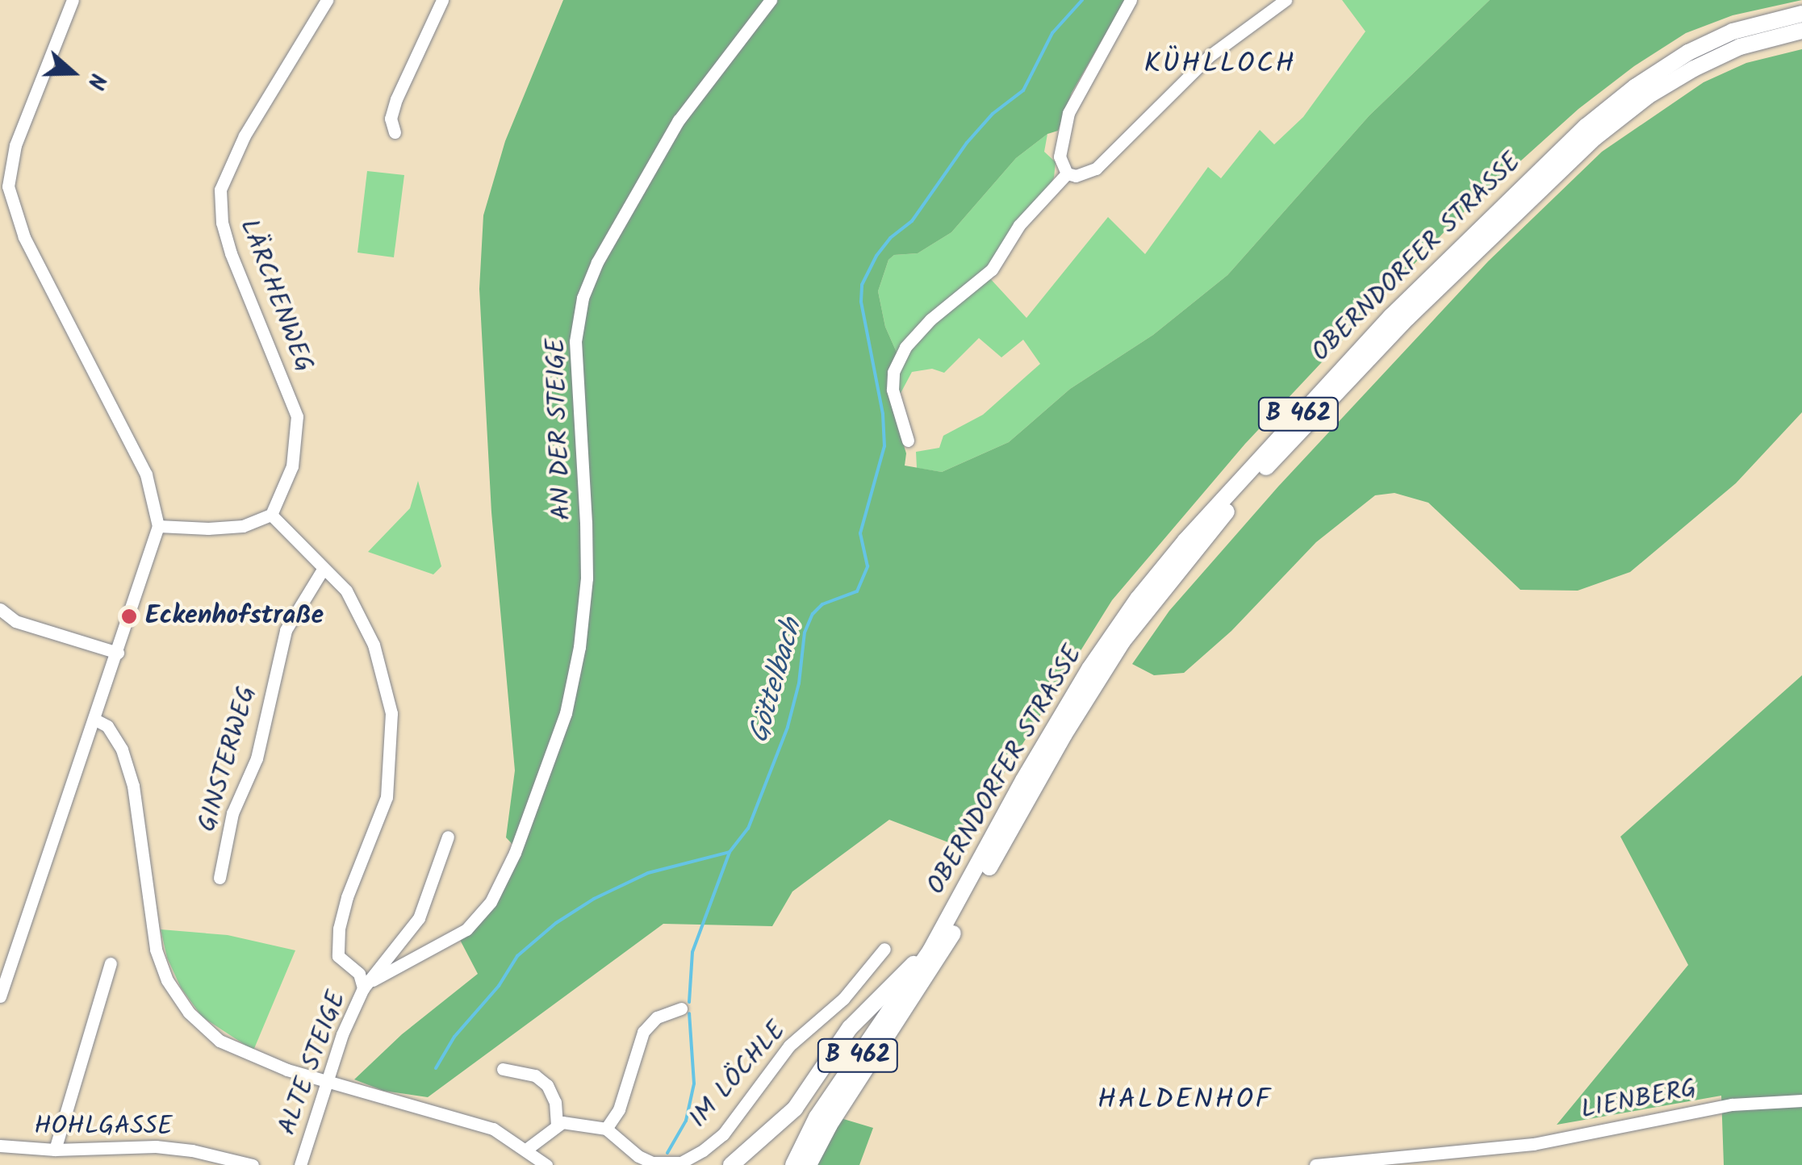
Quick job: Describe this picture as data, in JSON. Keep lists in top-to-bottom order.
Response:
{
  "streets": {
    "main road": ["OBERNDORFER STRASSE", "B 462"],
    "street": [
      "LÄRCHENWEG",
      "AN DER STEIGE",
      "GINSTERWEG",
      "ALTE STEIGE",
      "IM LÖCHLE",
      "LIENBERG",
      "HOHLGASSE"
    ]
  },
  "crossings": [
    ["OBERNDORFER STRASSE", "B 462"],
    ["AN DER STEIGE", "ALTE STEIGE"]
  ],
  "districts": ["KÜHLLOCH", "HALDENHOF"],
  "water": ["Göttelbach"],
  "places": ["Eckenhofstraße"],
  "north": "right"
}
